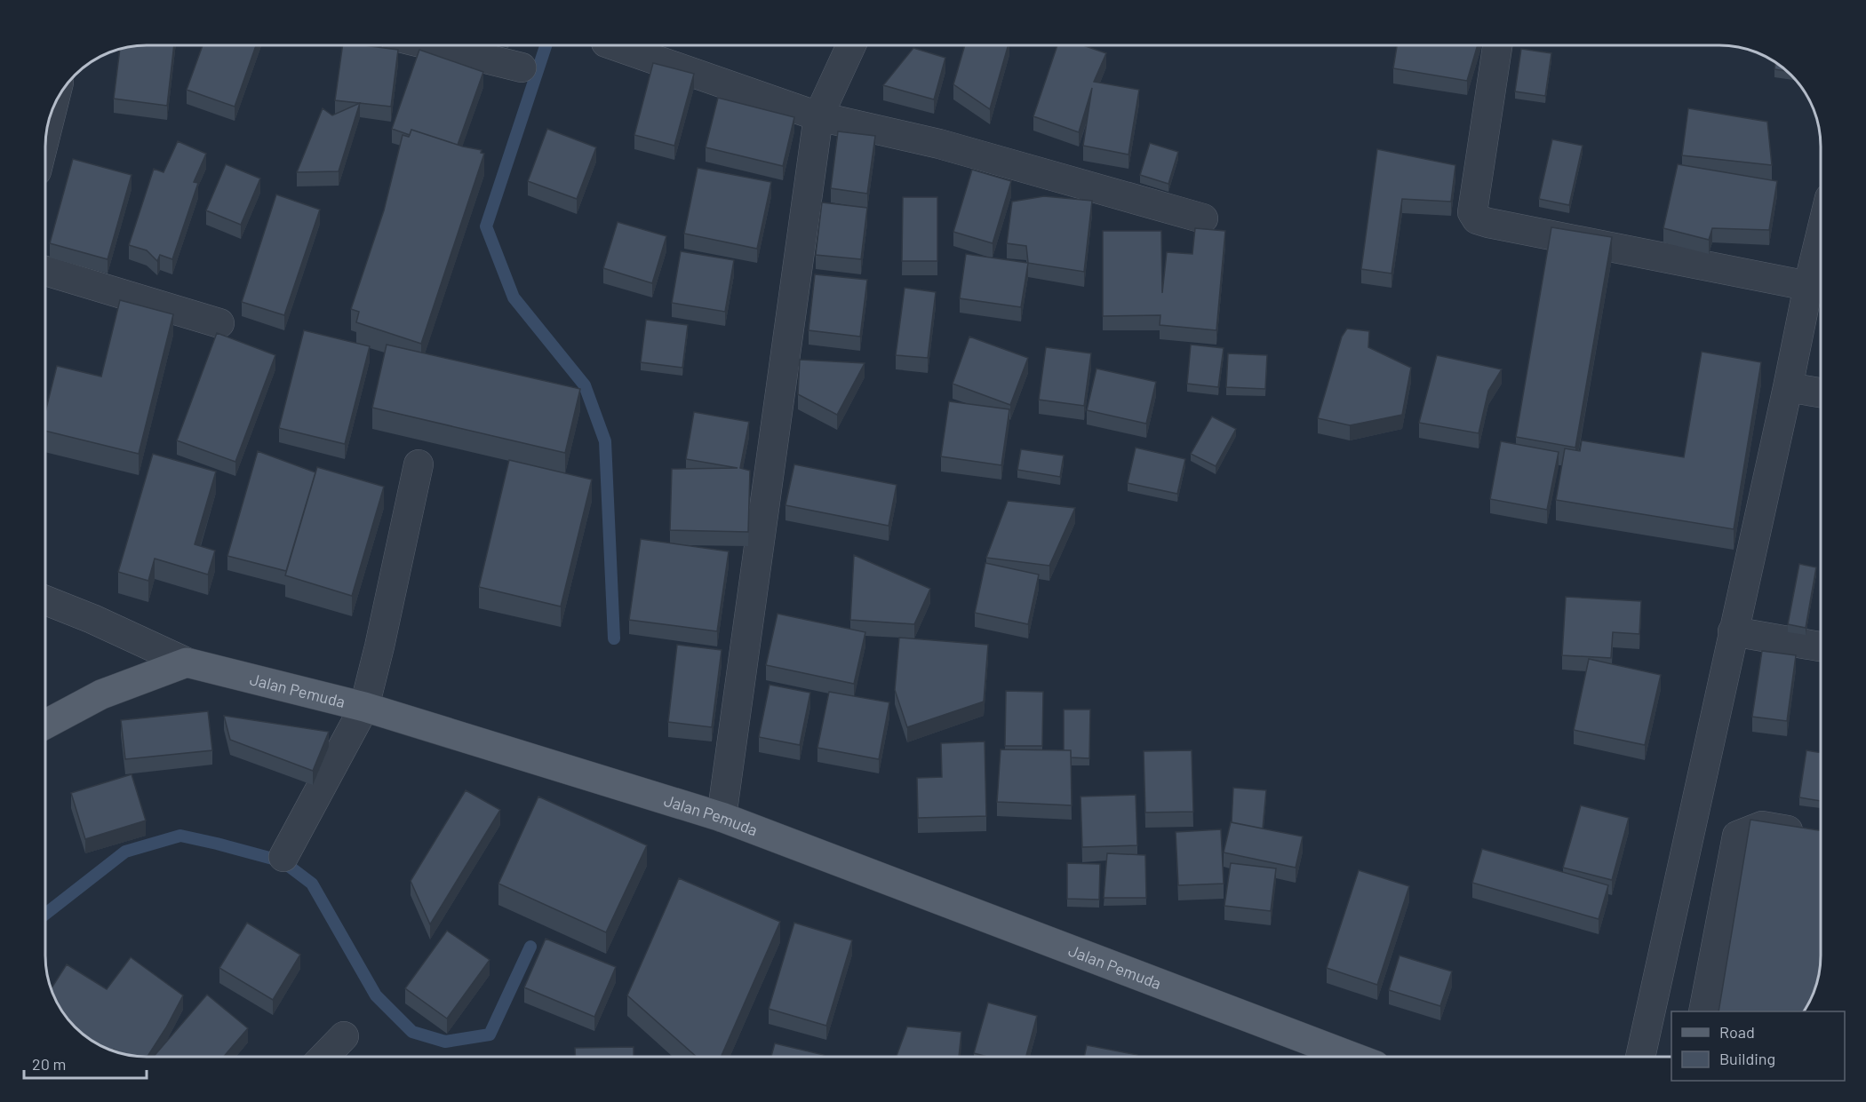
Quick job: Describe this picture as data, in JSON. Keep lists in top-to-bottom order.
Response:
{
  "streets": {
    "main road": ["Jalan Pemuda"]
  },
  "legend": ["Road", "Building"],
  "scale_bar": "20 m"
}
